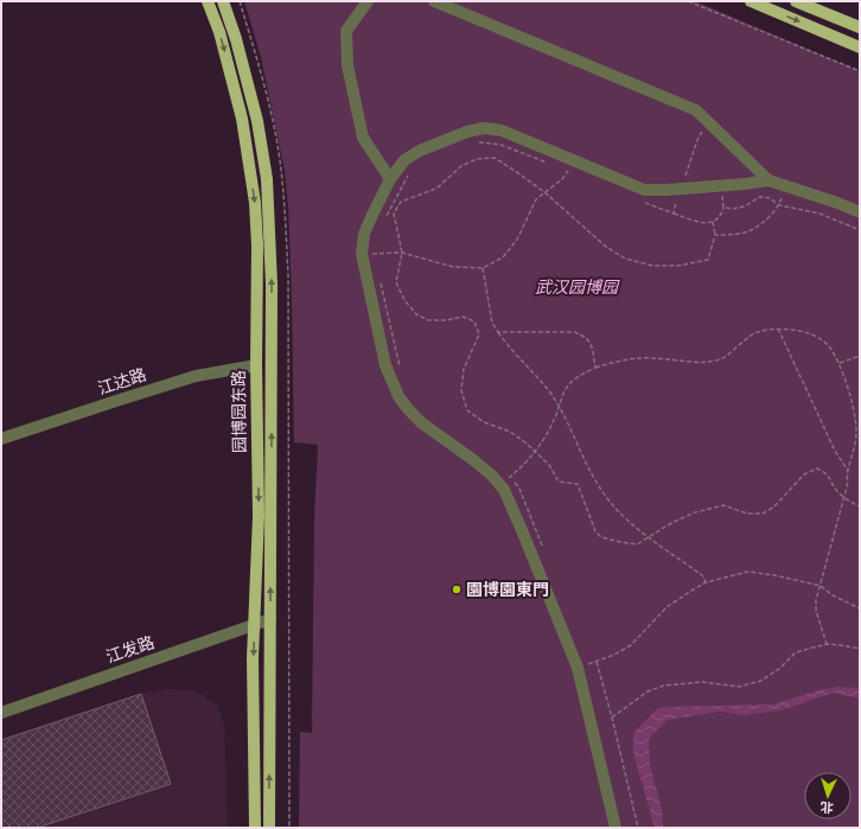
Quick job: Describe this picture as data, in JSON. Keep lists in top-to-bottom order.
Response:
{
  "streets": {
    "main road": ["园博园东路"],
    "street": ["江达路", "江发路"]
  },
  "crossings": [
    ["江达路", "园博园东路"],
    ["园博园东路", "江发路"]
  ],
  "parks": ["武汉园博园"],
  "places": ["園博園東門"],
  "north": "bottom"
}
